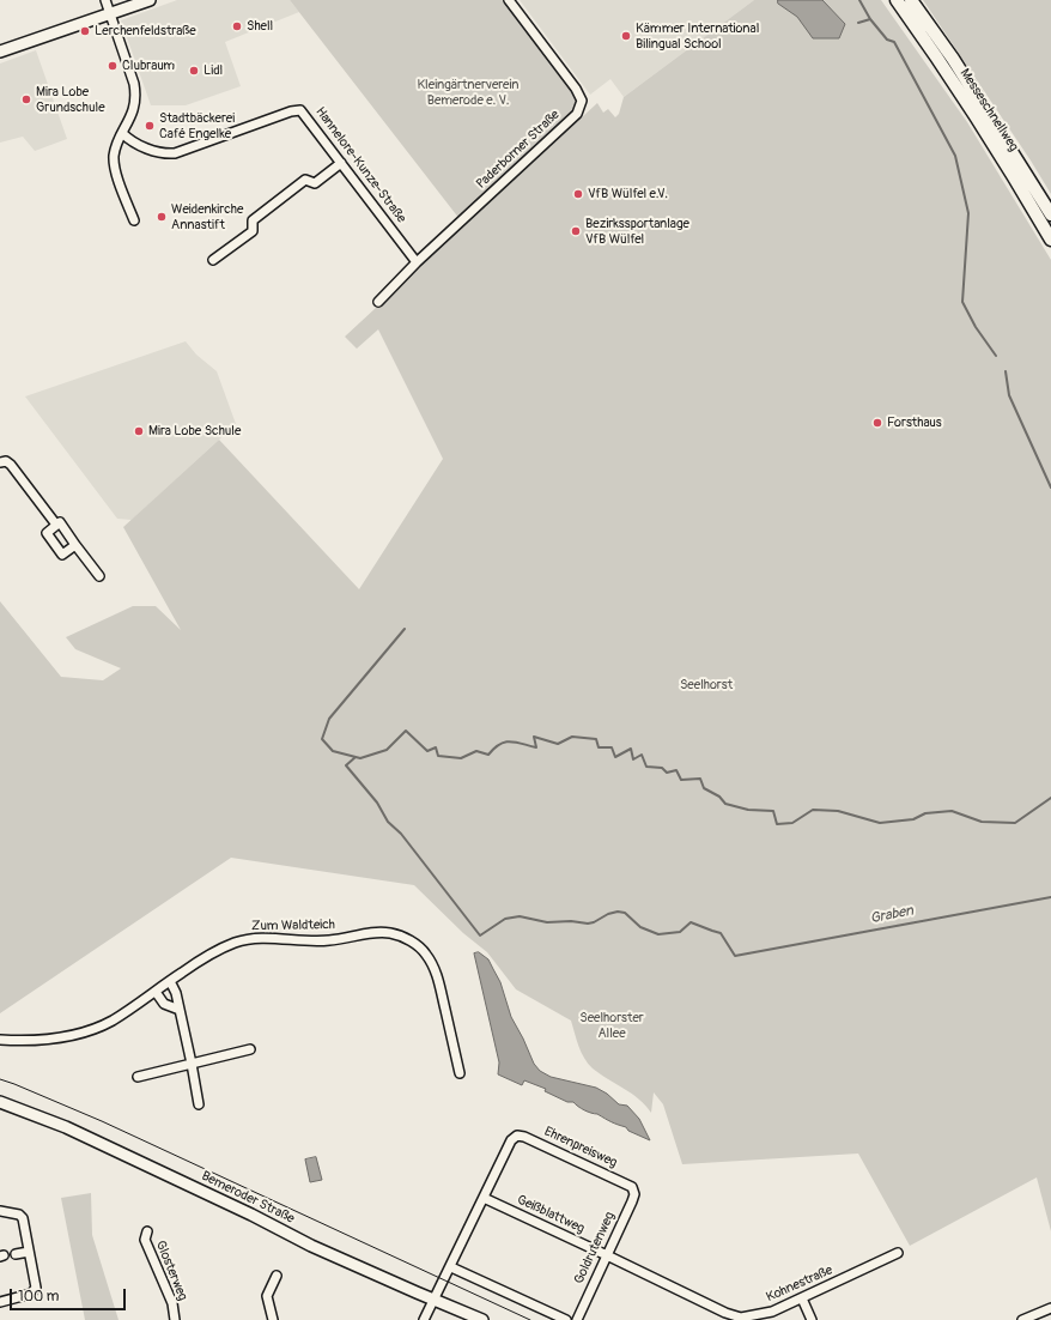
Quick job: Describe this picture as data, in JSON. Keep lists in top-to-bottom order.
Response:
{
  "streets": {
    "highway": ["Messeschnellweg"],
    "main road": ["Bemeroder Straße"],
    "street": [
      "Paderborner Straße",
      "Hannelore-Kunze-Straße",
      "Zum Waldteich",
      "Ehrenpreisweg",
      "Geißblattweg",
      "Goldrutenweg",
      "Glosterweg",
      "Kohnestraße"
    ]
  },
  "crossings": [
    ["Paderborner Straße", "Hannelore-Kunze-Straße"],
    ["Ehrenpreisweg", "Geißblattweg"],
    ["Ehrenpreisweg", "Goldrutenweg"],
    ["Geißblattweg", "Goldrutenweg"],
    ["Geißblattweg", "Kohnestraße"],
    ["Goldrutenweg", "Kohnestraße"]
  ],
  "water": ["Graben"],
  "parks": ["Kleingärtnerverein Bemerode e. V.", "Seelhorst", "Seelhorster Allee"],
  "places": [
    "Shell",
    "Lerchenfeldstraße",
    "Kämmer International Bilingual School",
    "Clubraum",
    "Lidl",
    "Mira Lobe Grundschule",
    "Stadtbäckerei Café Engelke",
    "VfB Wülfel e.V.",
    "Weidenkirche Annastift",
    "Bezirkssportanlage VfB Wülfel",
    "Forsthaus",
    "Mira Lobe Schule"
  ],
  "scale_bar": "100 m"
}
